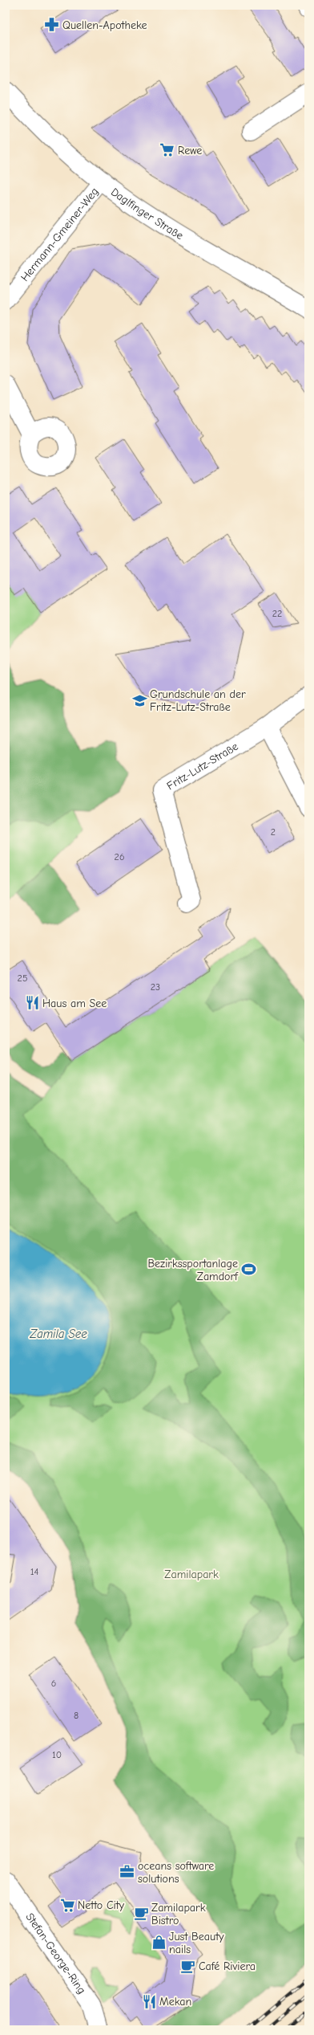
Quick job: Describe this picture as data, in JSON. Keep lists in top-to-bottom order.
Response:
{
  "streets": {
    "street": [
      "Daglfinger Straße",
      "Hermann-Gmeiner-Weg",
      "Fritz-Lutz-Straße",
      "Stefan-George-Ring"
    ]
  },
  "crossings": [
    ["Daglfinger Straße", "Hermann-Gmeiner-Weg"]
  ],
  "water": ["Zamila See"],
  "parks": ["Zamilapark"],
  "places": {
    "pharmacy": ["Quellen-Apotheke"],
    "supermarket": ["Rewe", "Netto City"],
    "school or university": ["Grundschule an der Fritz-Lutz-Straße"],
    "restaurant": ["Haus am See", "Mekan"],
    "sports": ["Bezirkssportanlage Zamdorf"],
    "office": ["oceans software solutions"],
    "cafe": ["Zamilapark Bistro", "Café Riviera"],
    "shop": ["Just Beauty nails"]
  },
  "house_numbers": [
    "22",
    "2",
    "26",
    "25",
    "23",
    "14",
    "6",
    "8",
    "10"
  ]
}
